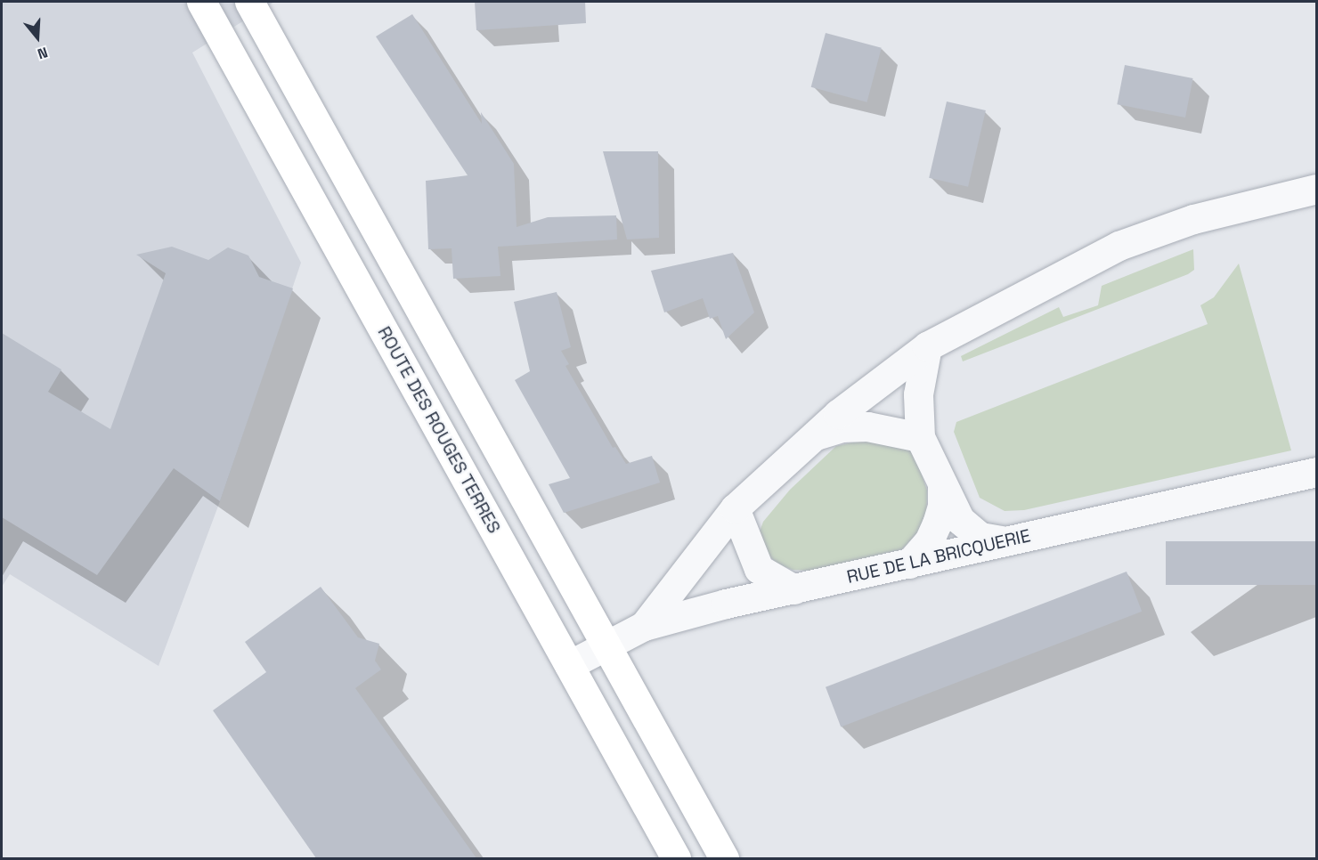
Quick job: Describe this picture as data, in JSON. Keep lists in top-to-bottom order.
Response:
{
  "streets": {
    "main road": ["ROUTE DES ROUGES TERRES"],
    "street": ["RUE DE LA BRICQUERIE"]
  },
  "crossings": [
    ["ROUTE DES ROUGES TERRES", "RUE DE LA BRICQUERIE"]
  ],
  "north": "bottom"
}
